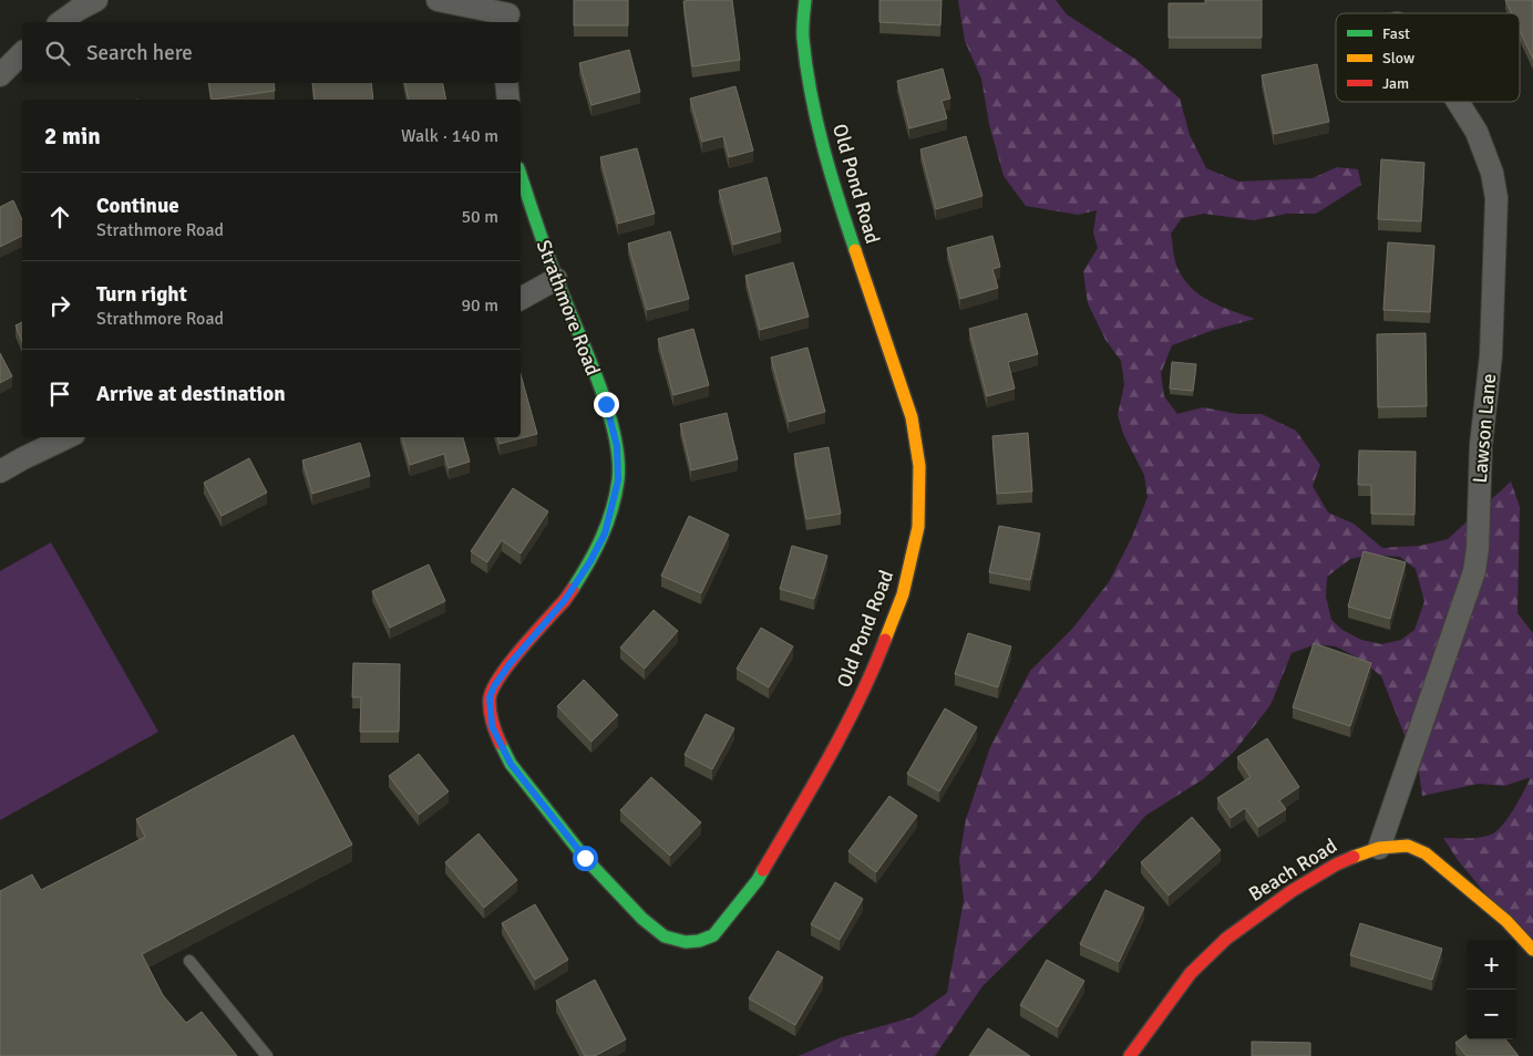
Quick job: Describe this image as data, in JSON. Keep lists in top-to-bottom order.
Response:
{
  "streets": {
    "street": [
      "Old Pond Road",
      "Strathmore Road",
      "Lawson Lane",
      "Beach Road"
    ]
  },
  "crossings": [
    ["Old Pond Road", "Strathmore Road"],
    ["Lawson Lane", "Beach Road"]
  ],
  "legend": ["Fast", "Slow", "Jam"],
  "page": {
    "search": "Search here",
    "heading": ["2 min", "Walk · 140 m"],
    "list": [
      ["Continue", "Strathmore Road", "50 m"],
      ["Turn right", "Strathmore Road", "90 m"],
      "Arrive at destination"
    ],
    "map_buttons": ["+", "−"]
  }
}
